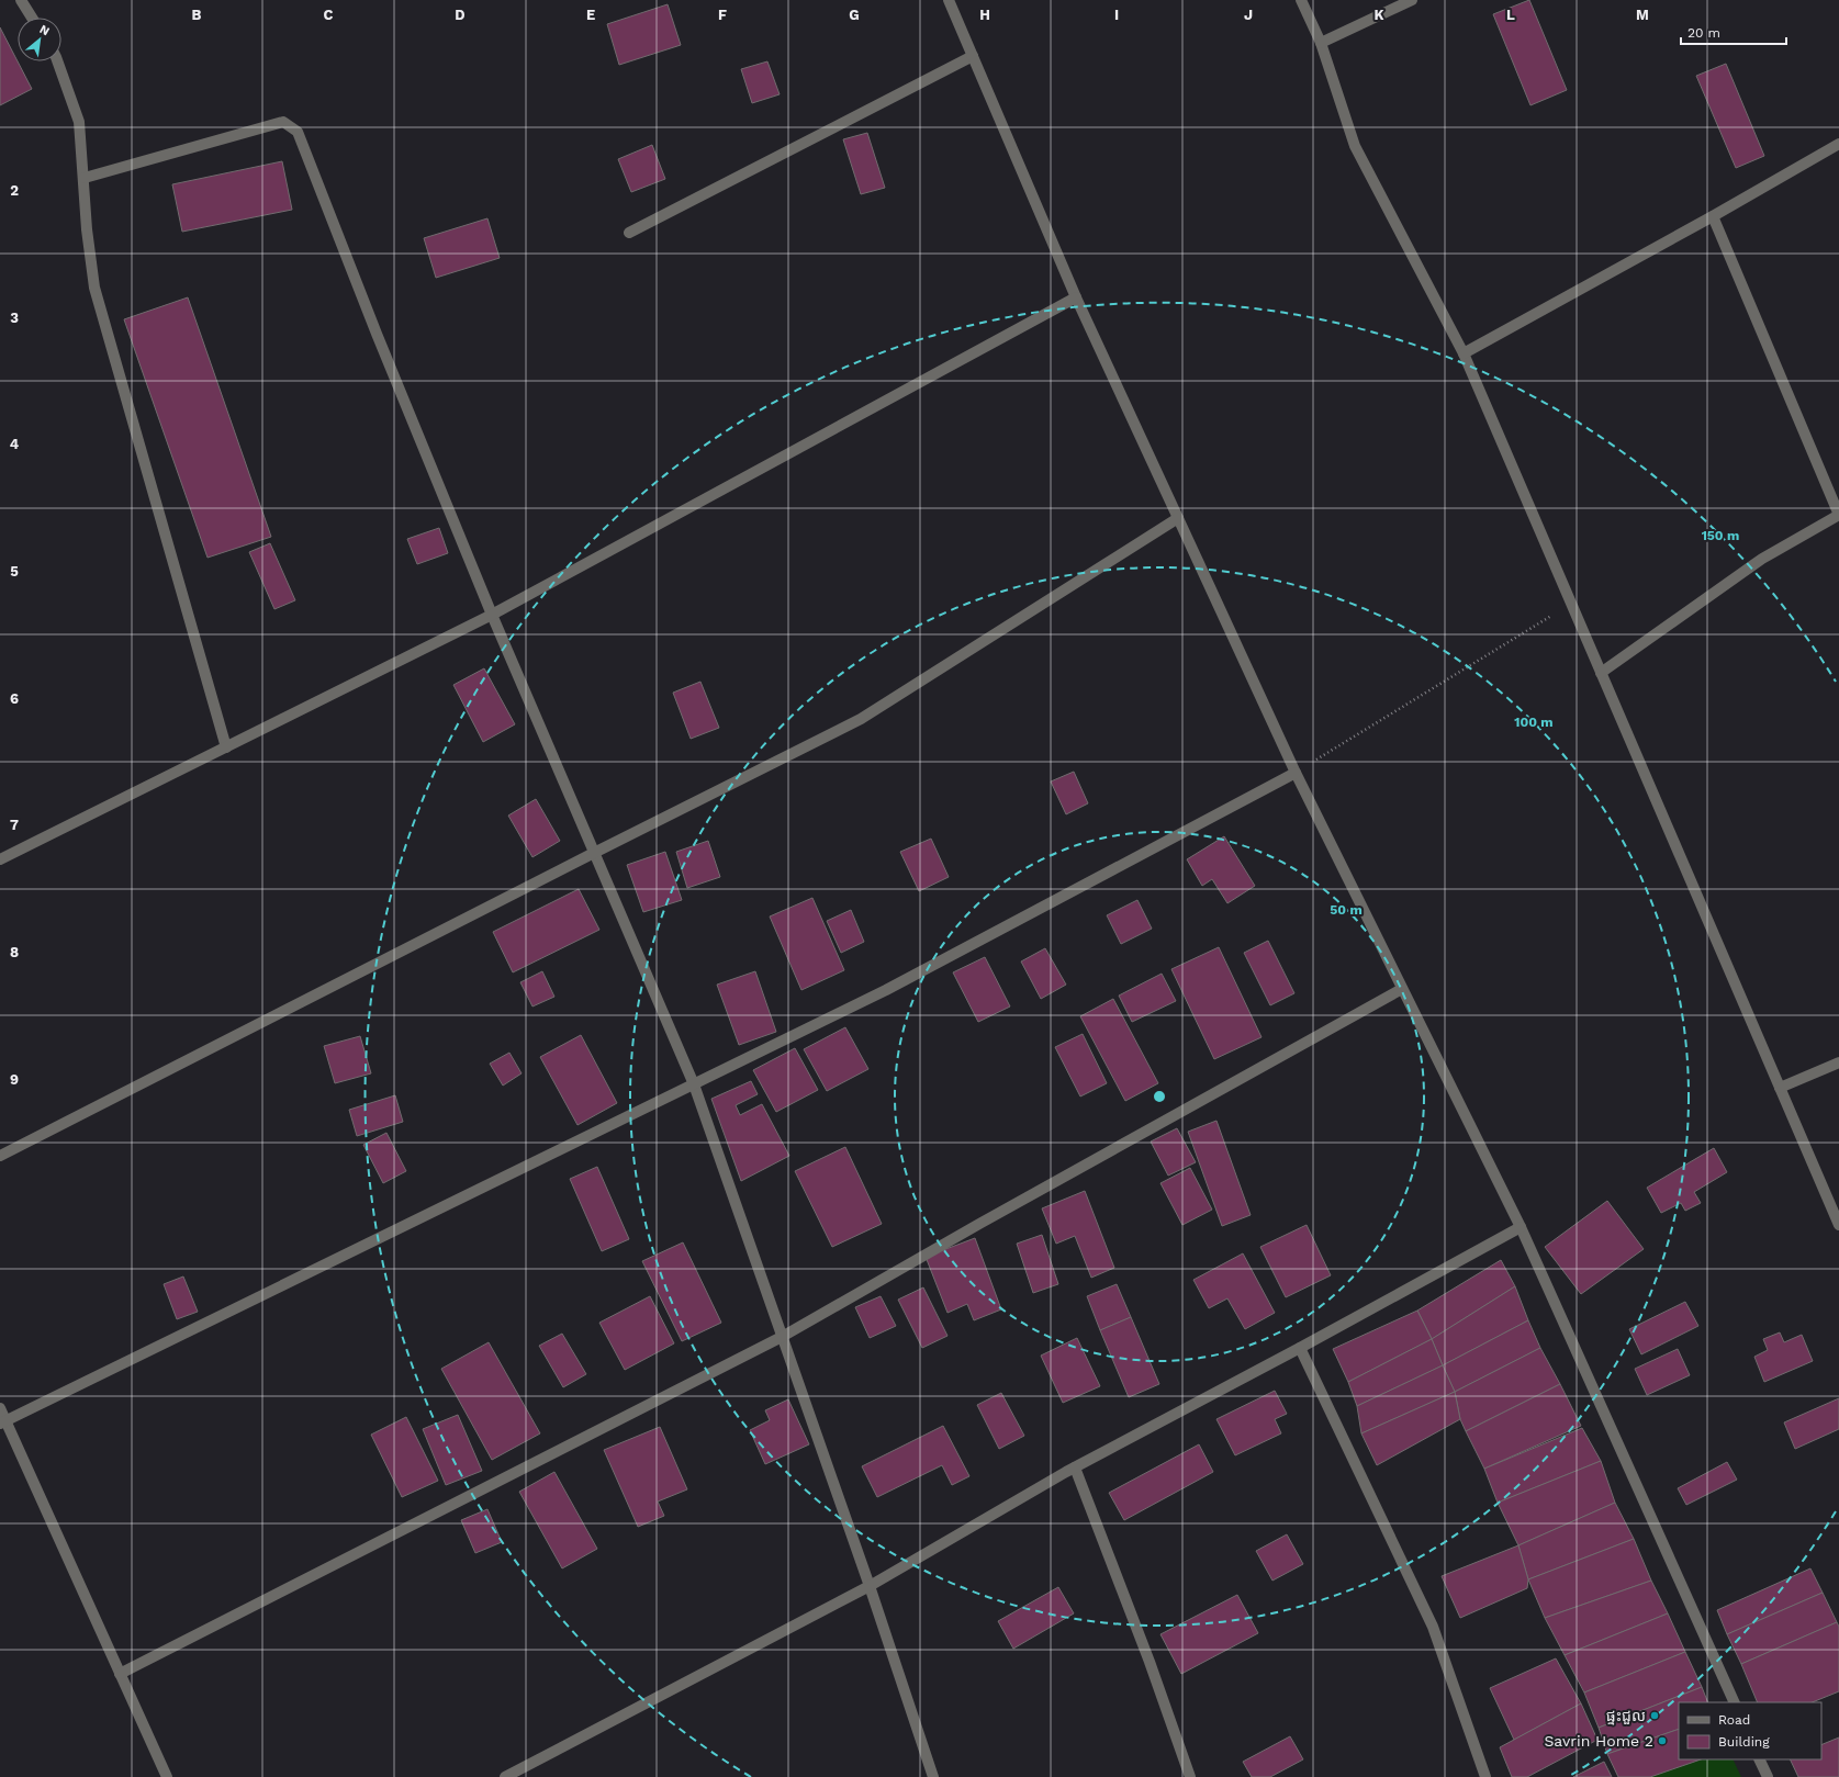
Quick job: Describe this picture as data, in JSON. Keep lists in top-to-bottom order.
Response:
{
  "places": ["ផ្ទះជួល", "Savrin Home 2"],
  "legend": ["Road", "Building"],
  "scale_bar": "20 m",
  "north": "top right",
  "grid": {
    "columns": [
      "B",
      "C",
      "D",
      "E",
      "F",
      "G",
      "H",
      "I",
      "J",
      "K",
      "L",
      "M"
    ],
    "rows": [
      "2",
      "3",
      "4",
      "5",
      "6",
      "7",
      "8",
      "9"
    ]
  },
  "rings": ["150 m", "100 m", "50 m"]
}
